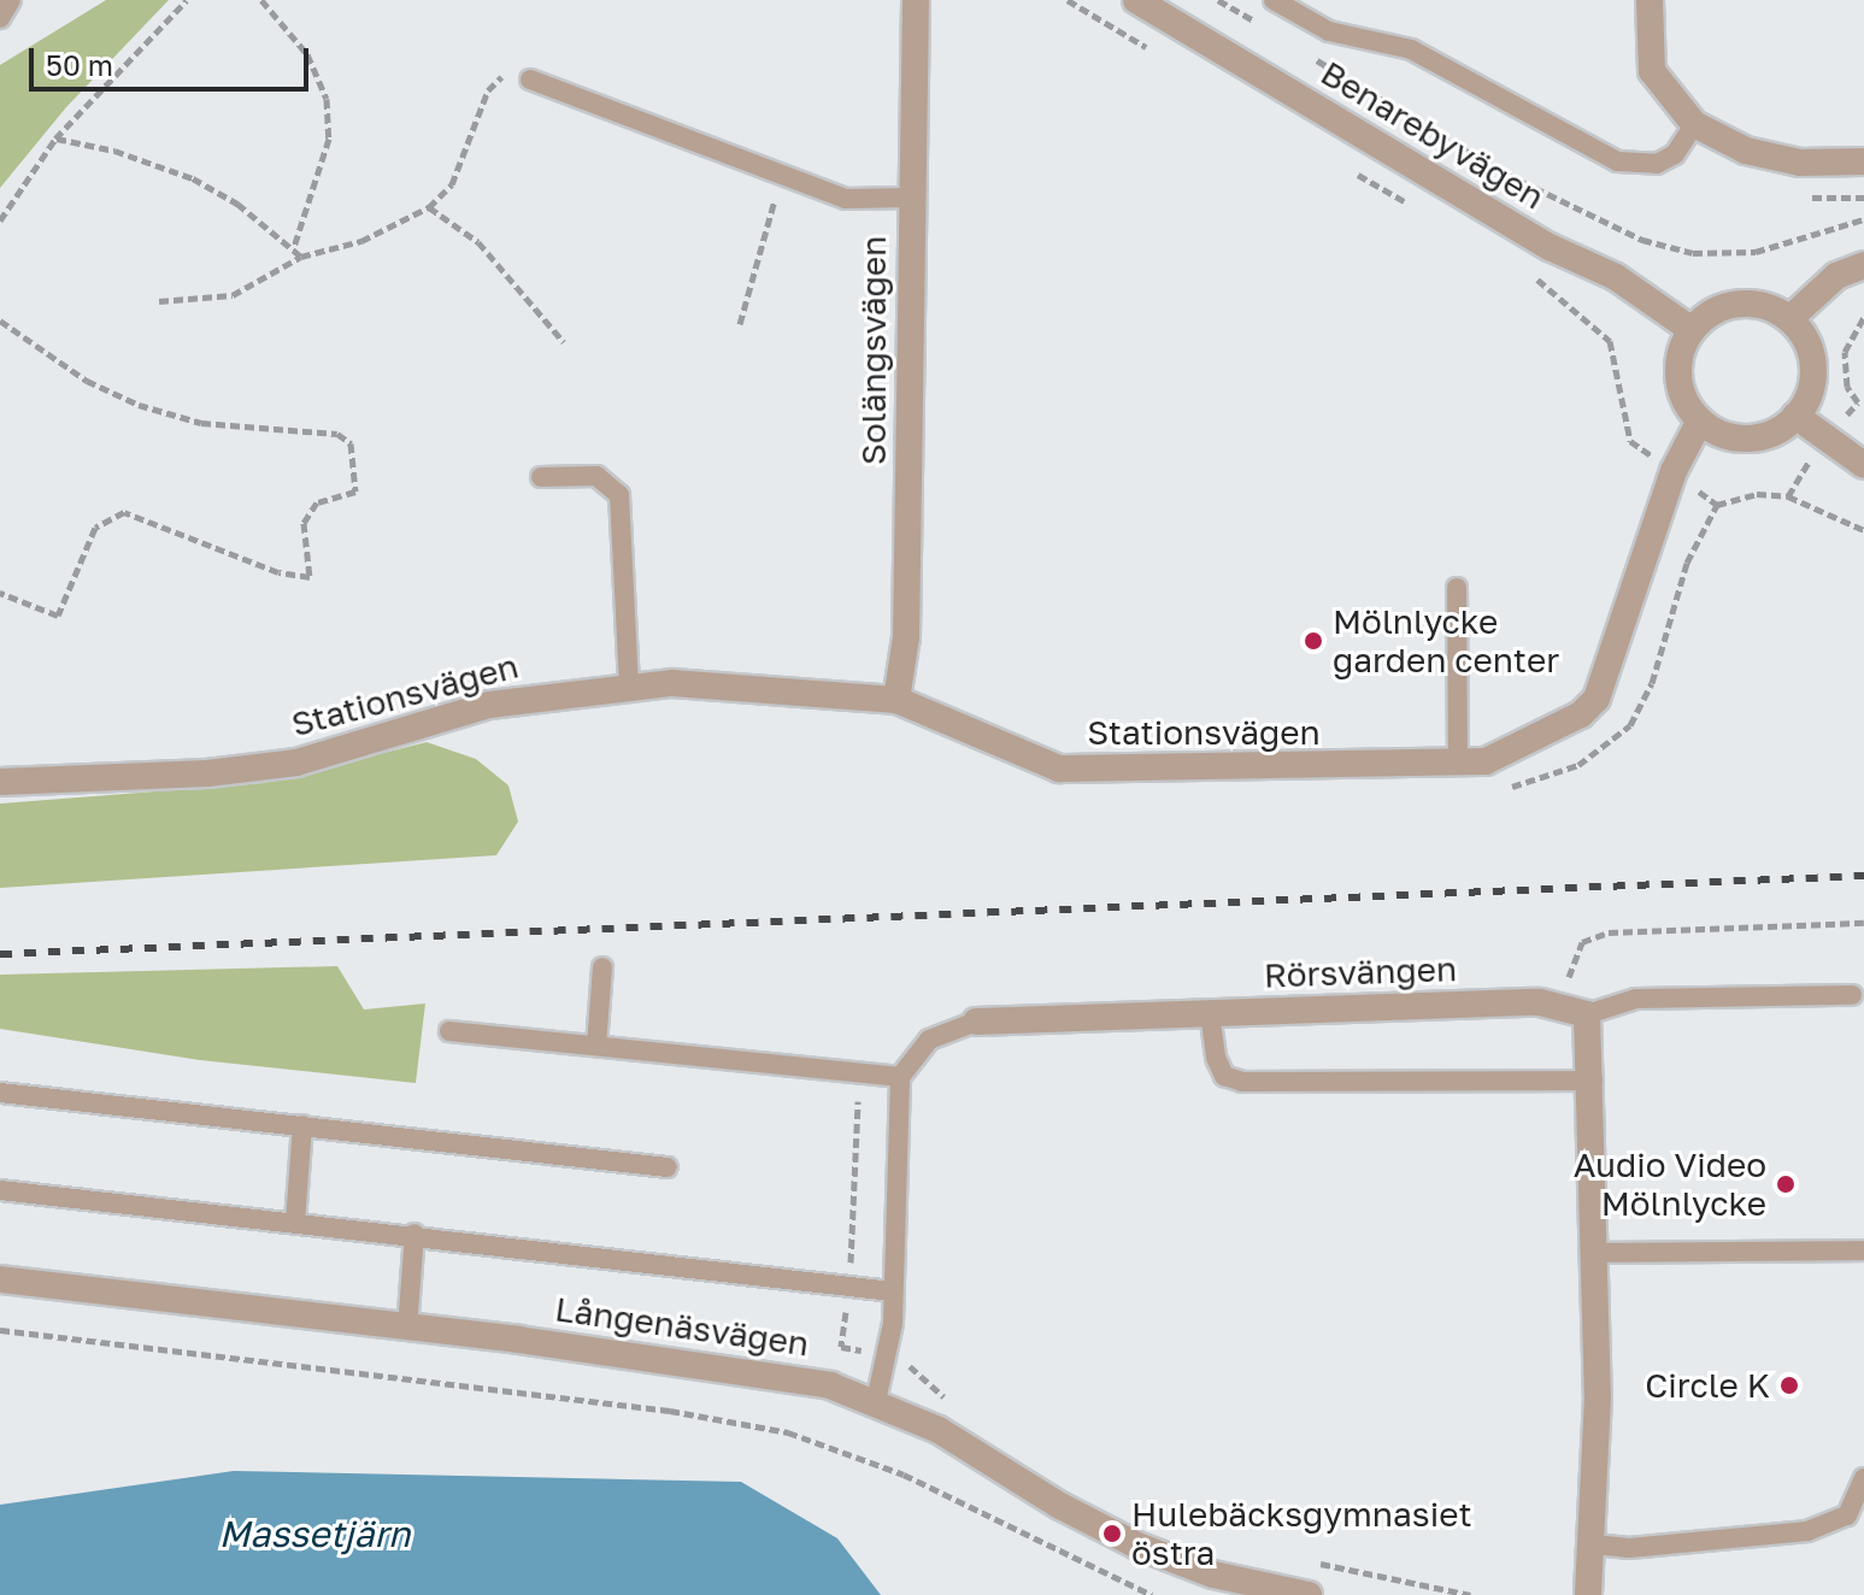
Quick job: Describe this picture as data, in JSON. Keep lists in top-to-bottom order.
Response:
{
  "streets": {
    "street": [
      "Benarebyvägen",
      "Solängsvägen",
      "Stationsvägen",
      "Rörsvängen",
      "Långenäsvägen"
    ]
  },
  "crossings": [
    ["Benarebyvägen", "Stationsvägen"],
    ["Solängsvägen", "Stationsvägen"]
  ],
  "water": ["Massetjärn"],
  "places": [
    "Mölnlycke garden center",
    "Audio Video Mölnlycke",
    "Circle K",
    "Hulebäcksgymnasiet östra"
  ],
  "scale_bar": "50 m"
}
